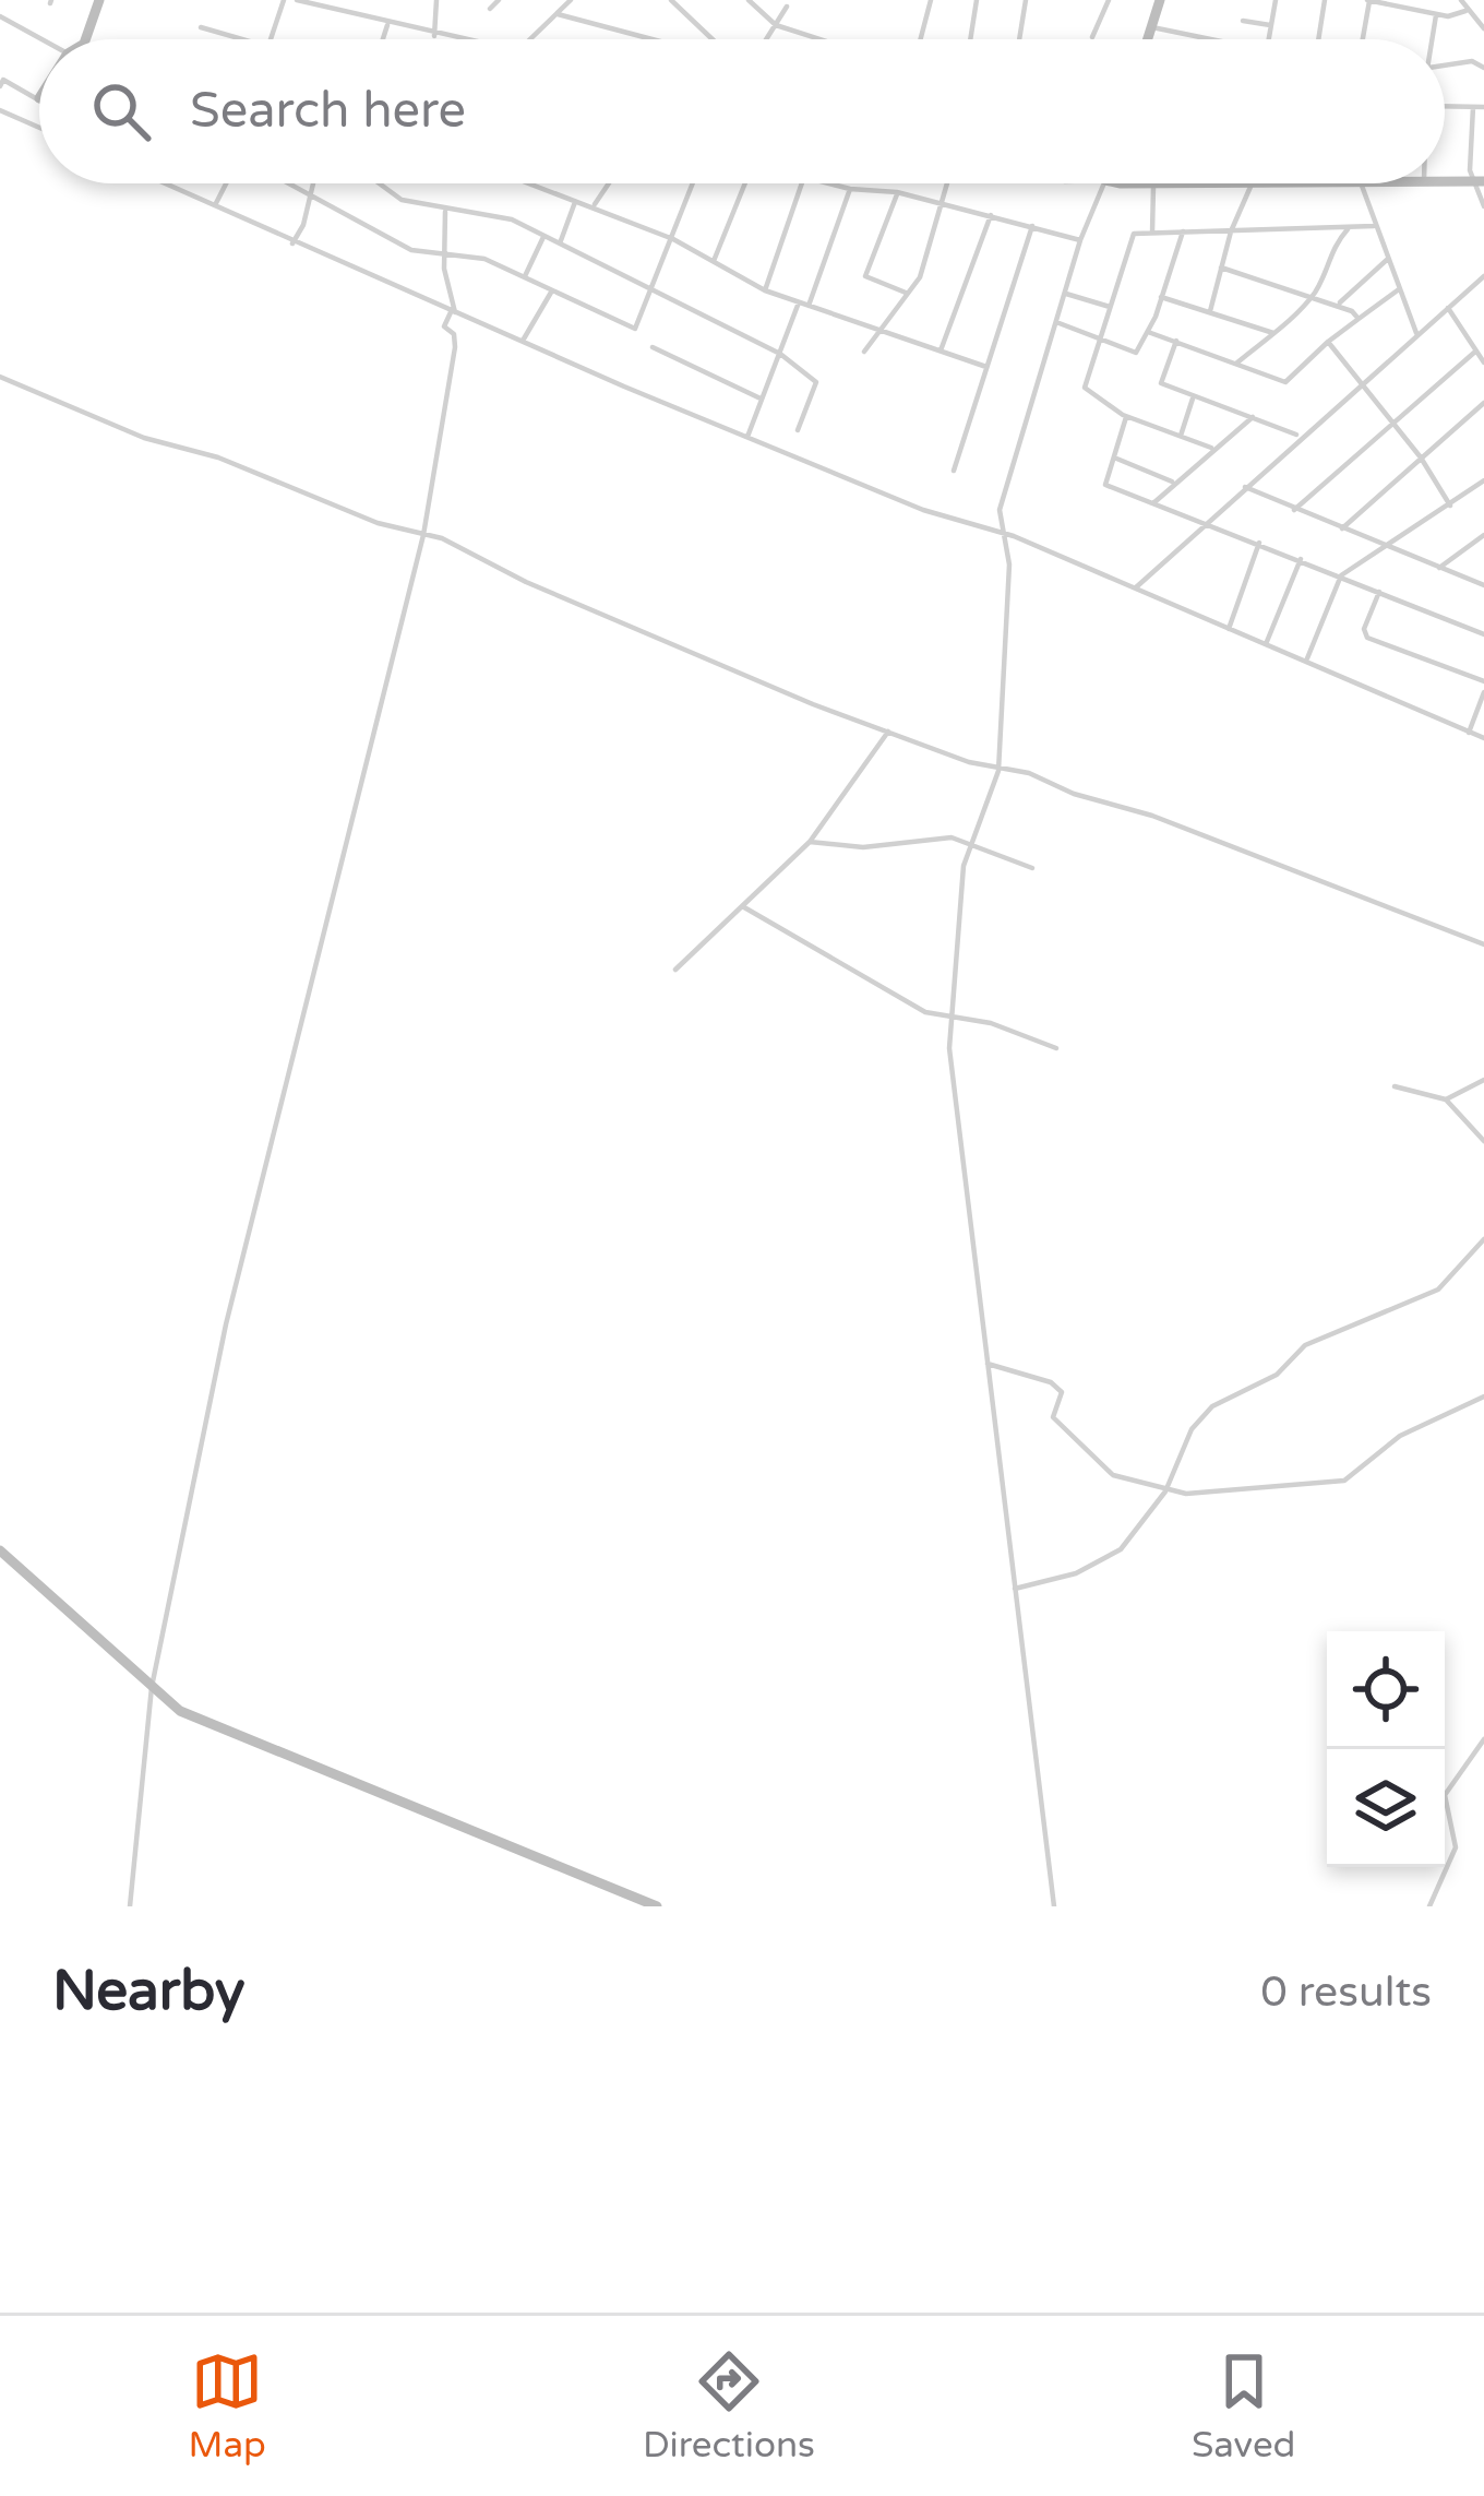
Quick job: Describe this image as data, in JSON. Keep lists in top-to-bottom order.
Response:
{
  "page": {
    "search": "Search here",
    "heading": ["Nearby", "0 results"],
    "nav": ["Map", "Directions", "Saved"]
  }
}
